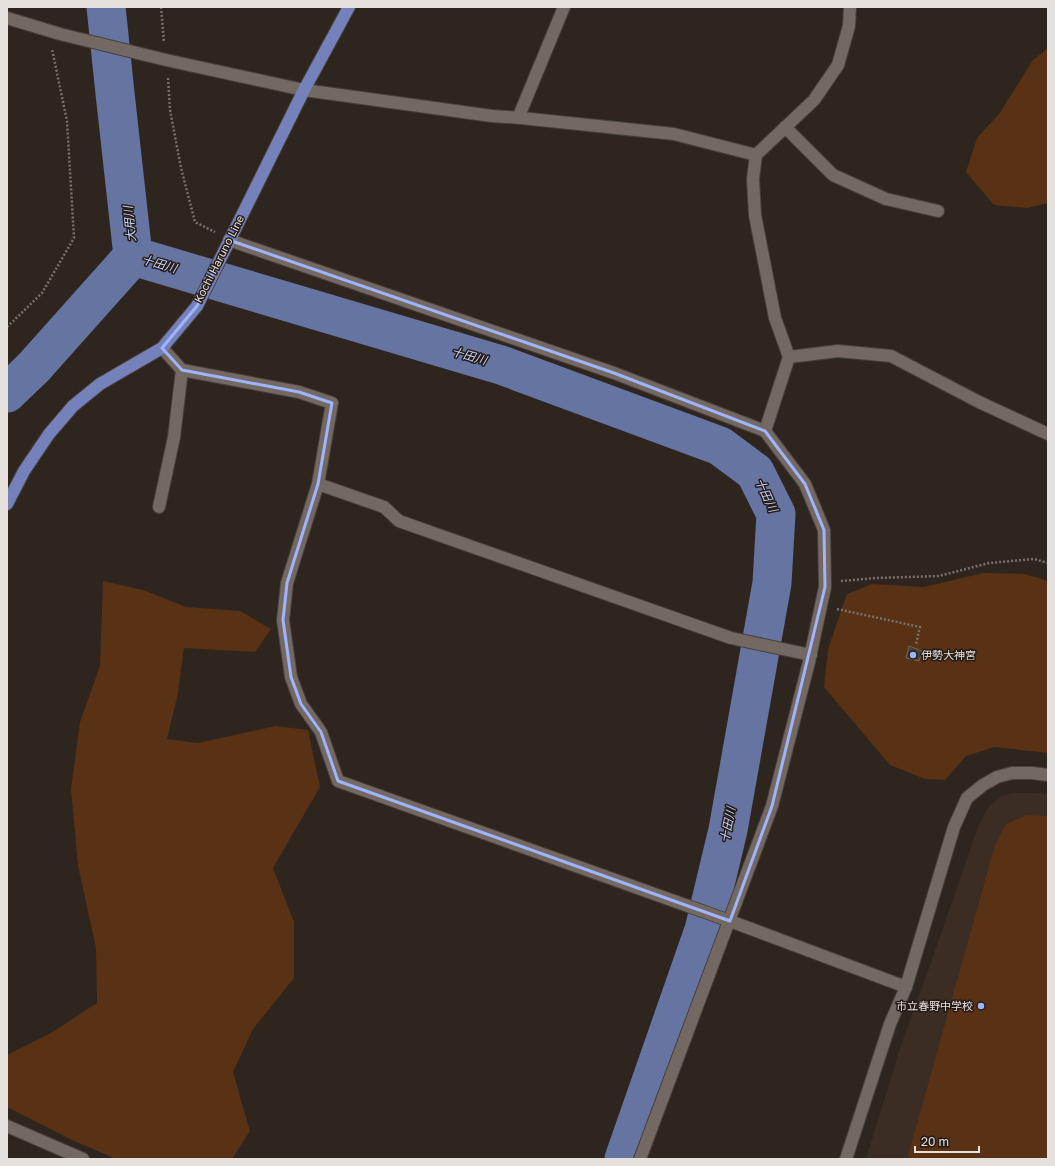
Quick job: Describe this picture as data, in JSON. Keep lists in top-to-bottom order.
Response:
{
  "streets": {
    "main road": ["Kochi Haruno Line"]
  },
  "water": ["大用川", "十田川"],
  "places": ["伊勢大神宮", "市立春野中学校"],
  "scale_bar": "20 m"
}
